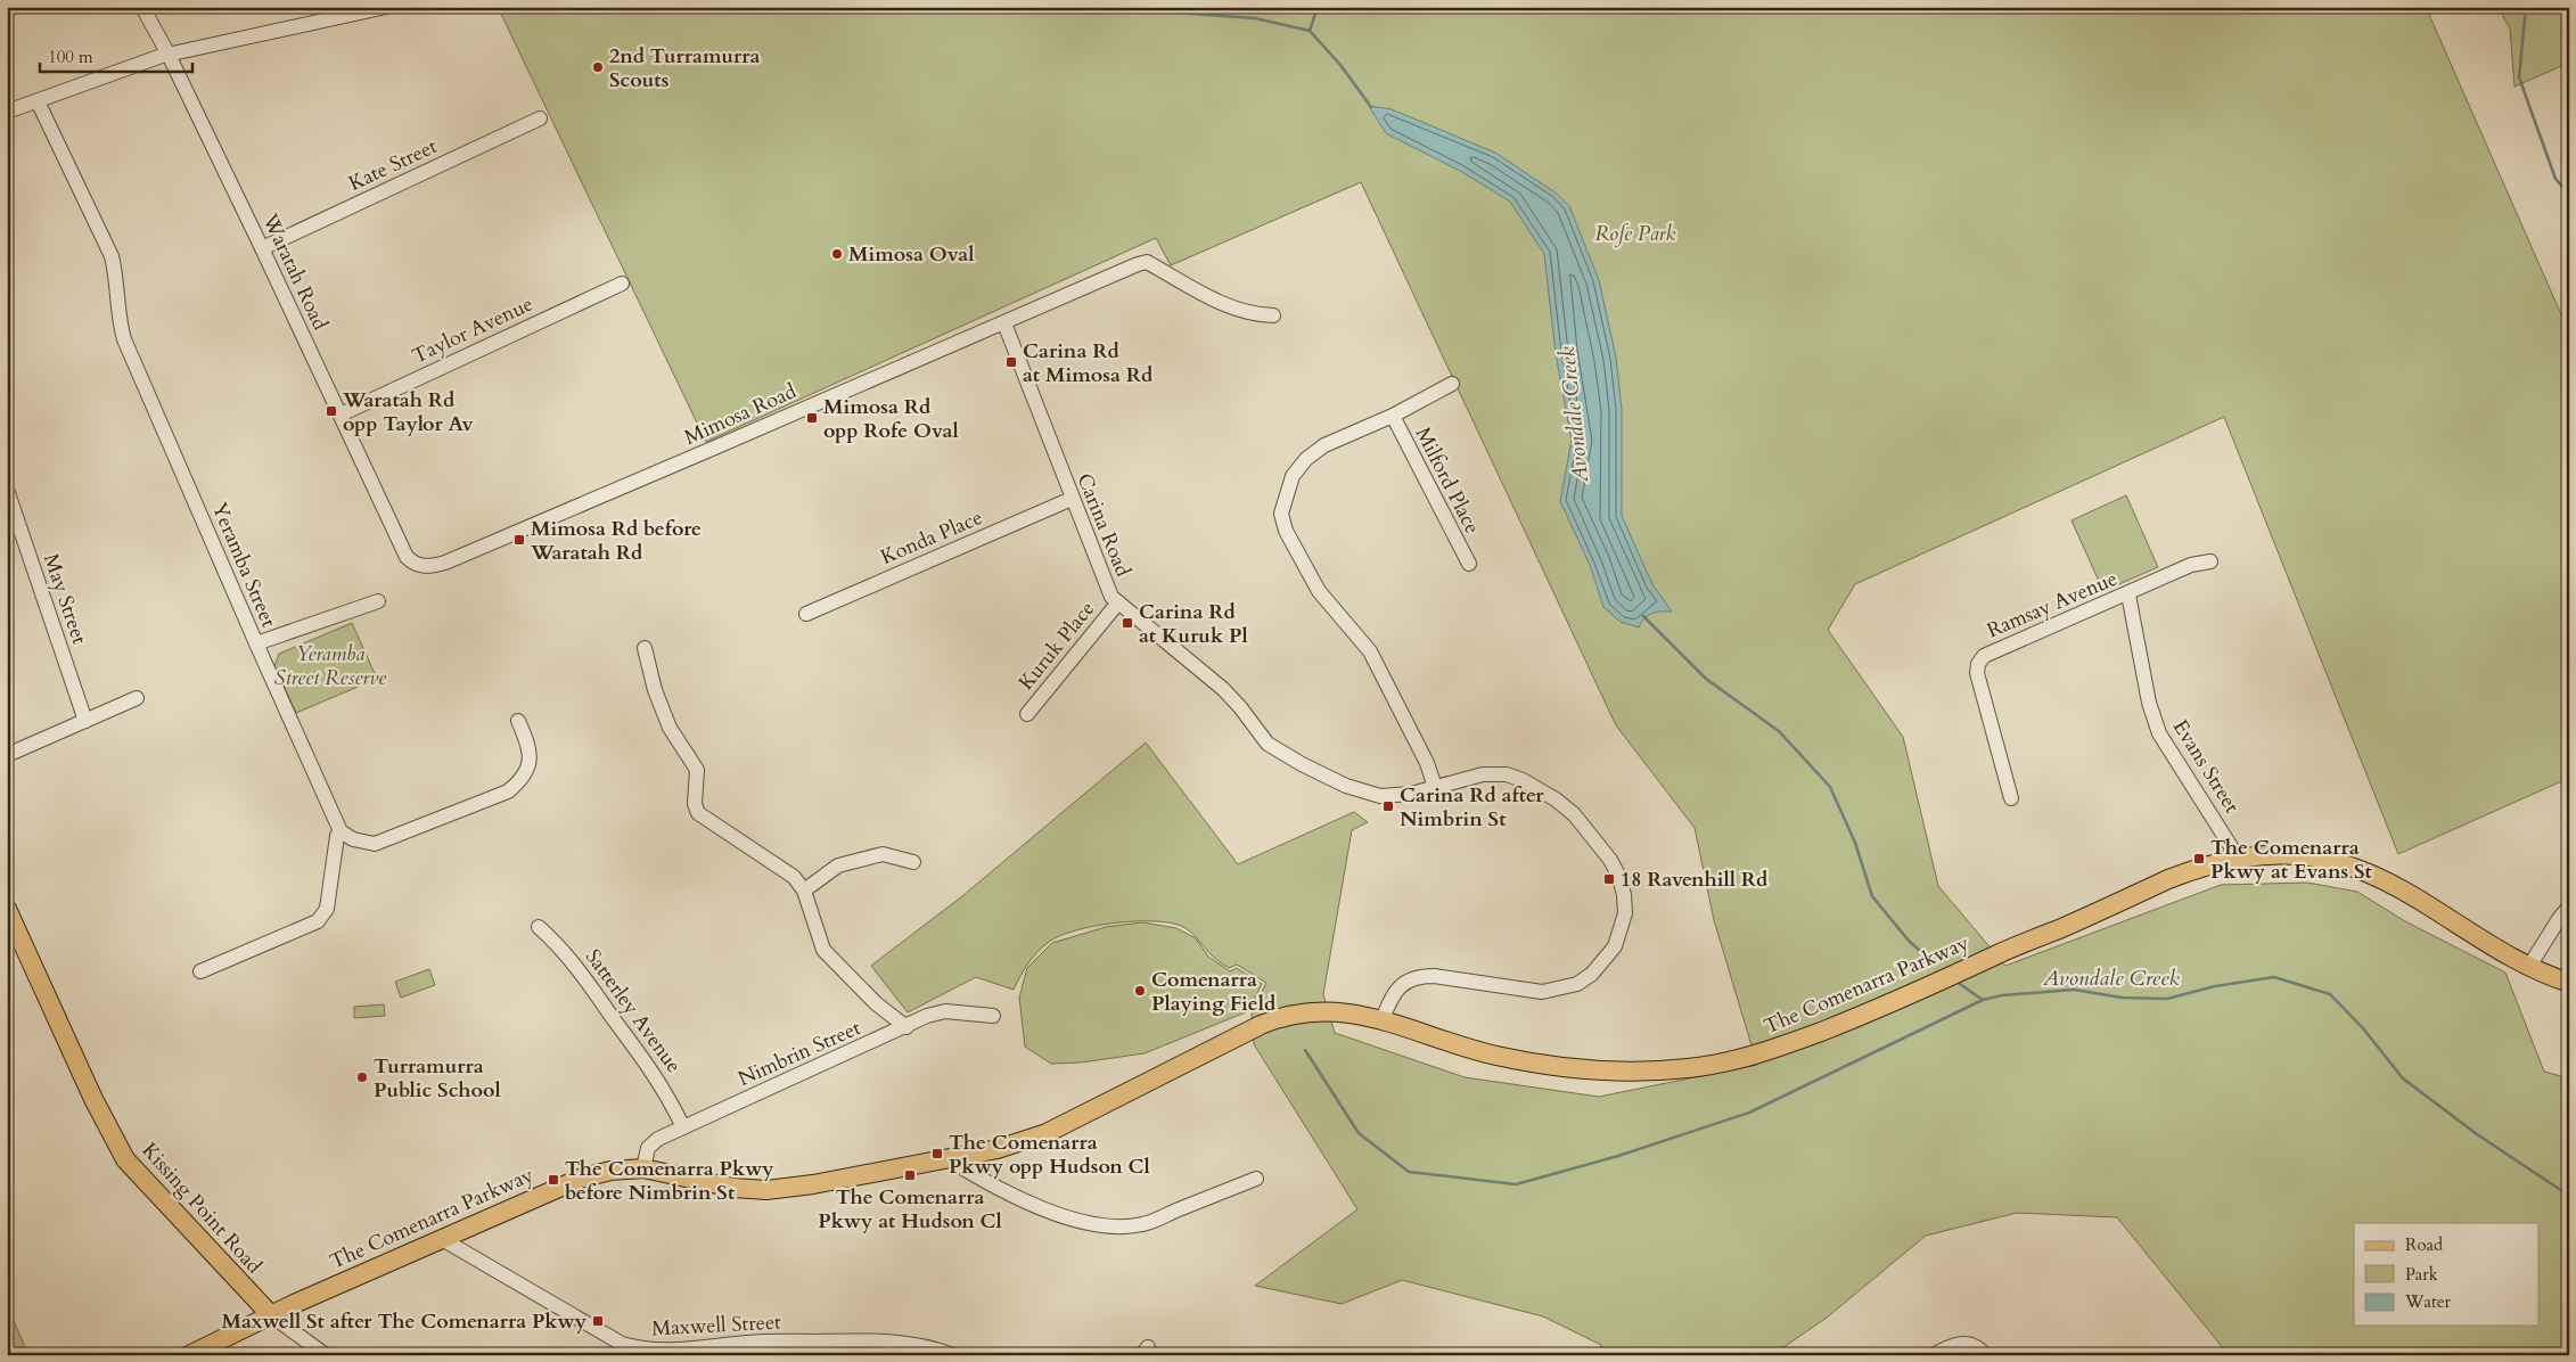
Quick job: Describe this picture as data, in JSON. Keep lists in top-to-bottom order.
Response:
{
  "streets": {
    "main road": ["The Comenarra Parkway", "Kissing Point Road"],
    "street": [
      "Kate Street",
      "Waratah Road",
      "Taylor Avenue",
      "Mimosa Road",
      "Milford Place",
      "Carina Road",
      "Konda Place",
      "Yeramba Street",
      "May Street",
      "Ramsay Avenue",
      "Kuruk Place",
      "Evans Street",
      "Satterley Avenue",
      "Nimbrin Street",
      "Maxwell Street"
    ]
  },
  "crossings": [
    ["Kate Street", "Waratah Road"],
    ["Waratah Road", "Taylor Avenue"],
    ["Waratah Road", "Mimosa Road"],
    ["Mimosa Road", "Carina Road"],
    ["Carina Road", "Konda Place"],
    ["Carina Road", "Kuruk Place"],
    ["Carina Road", "The Comenarra Parkway"],
    ["Ramsay Avenue", "Evans Street"],
    ["Evans Street", "The Comenarra Parkway"],
    ["The Comenarra Parkway", "Nimbrin Street"],
    ["The Comenarra Parkway", "Kissing Point Road"],
    ["The Comenarra Parkway", "Maxwell Street"],
    ["Satterley Avenue", "Nimbrin Street"]
  ],
  "water": ["Avondale Creek"],
  "parks": ["Rofe Park", "Yeramba Street Reserve"],
  "places": {
    "other": [
      "2nd Turramurra Scouts",
      "Mimosa Oval",
      "Comenarra Playing Field",
      "Turramurra Public School"
    ],
    "transit": [
      "Carina Rd at Mimosa Rd",
      "Waratah Rd opp Taylor Av",
      "Mimosa Rd opp Rofe Oval",
      "Mimosa Rd before Waratah Rd",
      "Carina Rd at Kuruk Pl",
      "Carina Rd after Nimbrin St",
      "The Comenarra Pkwy at Evans St",
      "18 Ravenhill Rd",
      "The Comenarra Pkwy opp Hudson Cl",
      "The Comenarra Pkwy at Hudson Cl",
      "The Comenarra Pkwy before Nimbrin St",
      "Maxwell St after The Comenarra Pkwy"
    ]
  },
  "legend": ["Road", "Park", "Water"],
  "scale_bar": "100 m"
}
